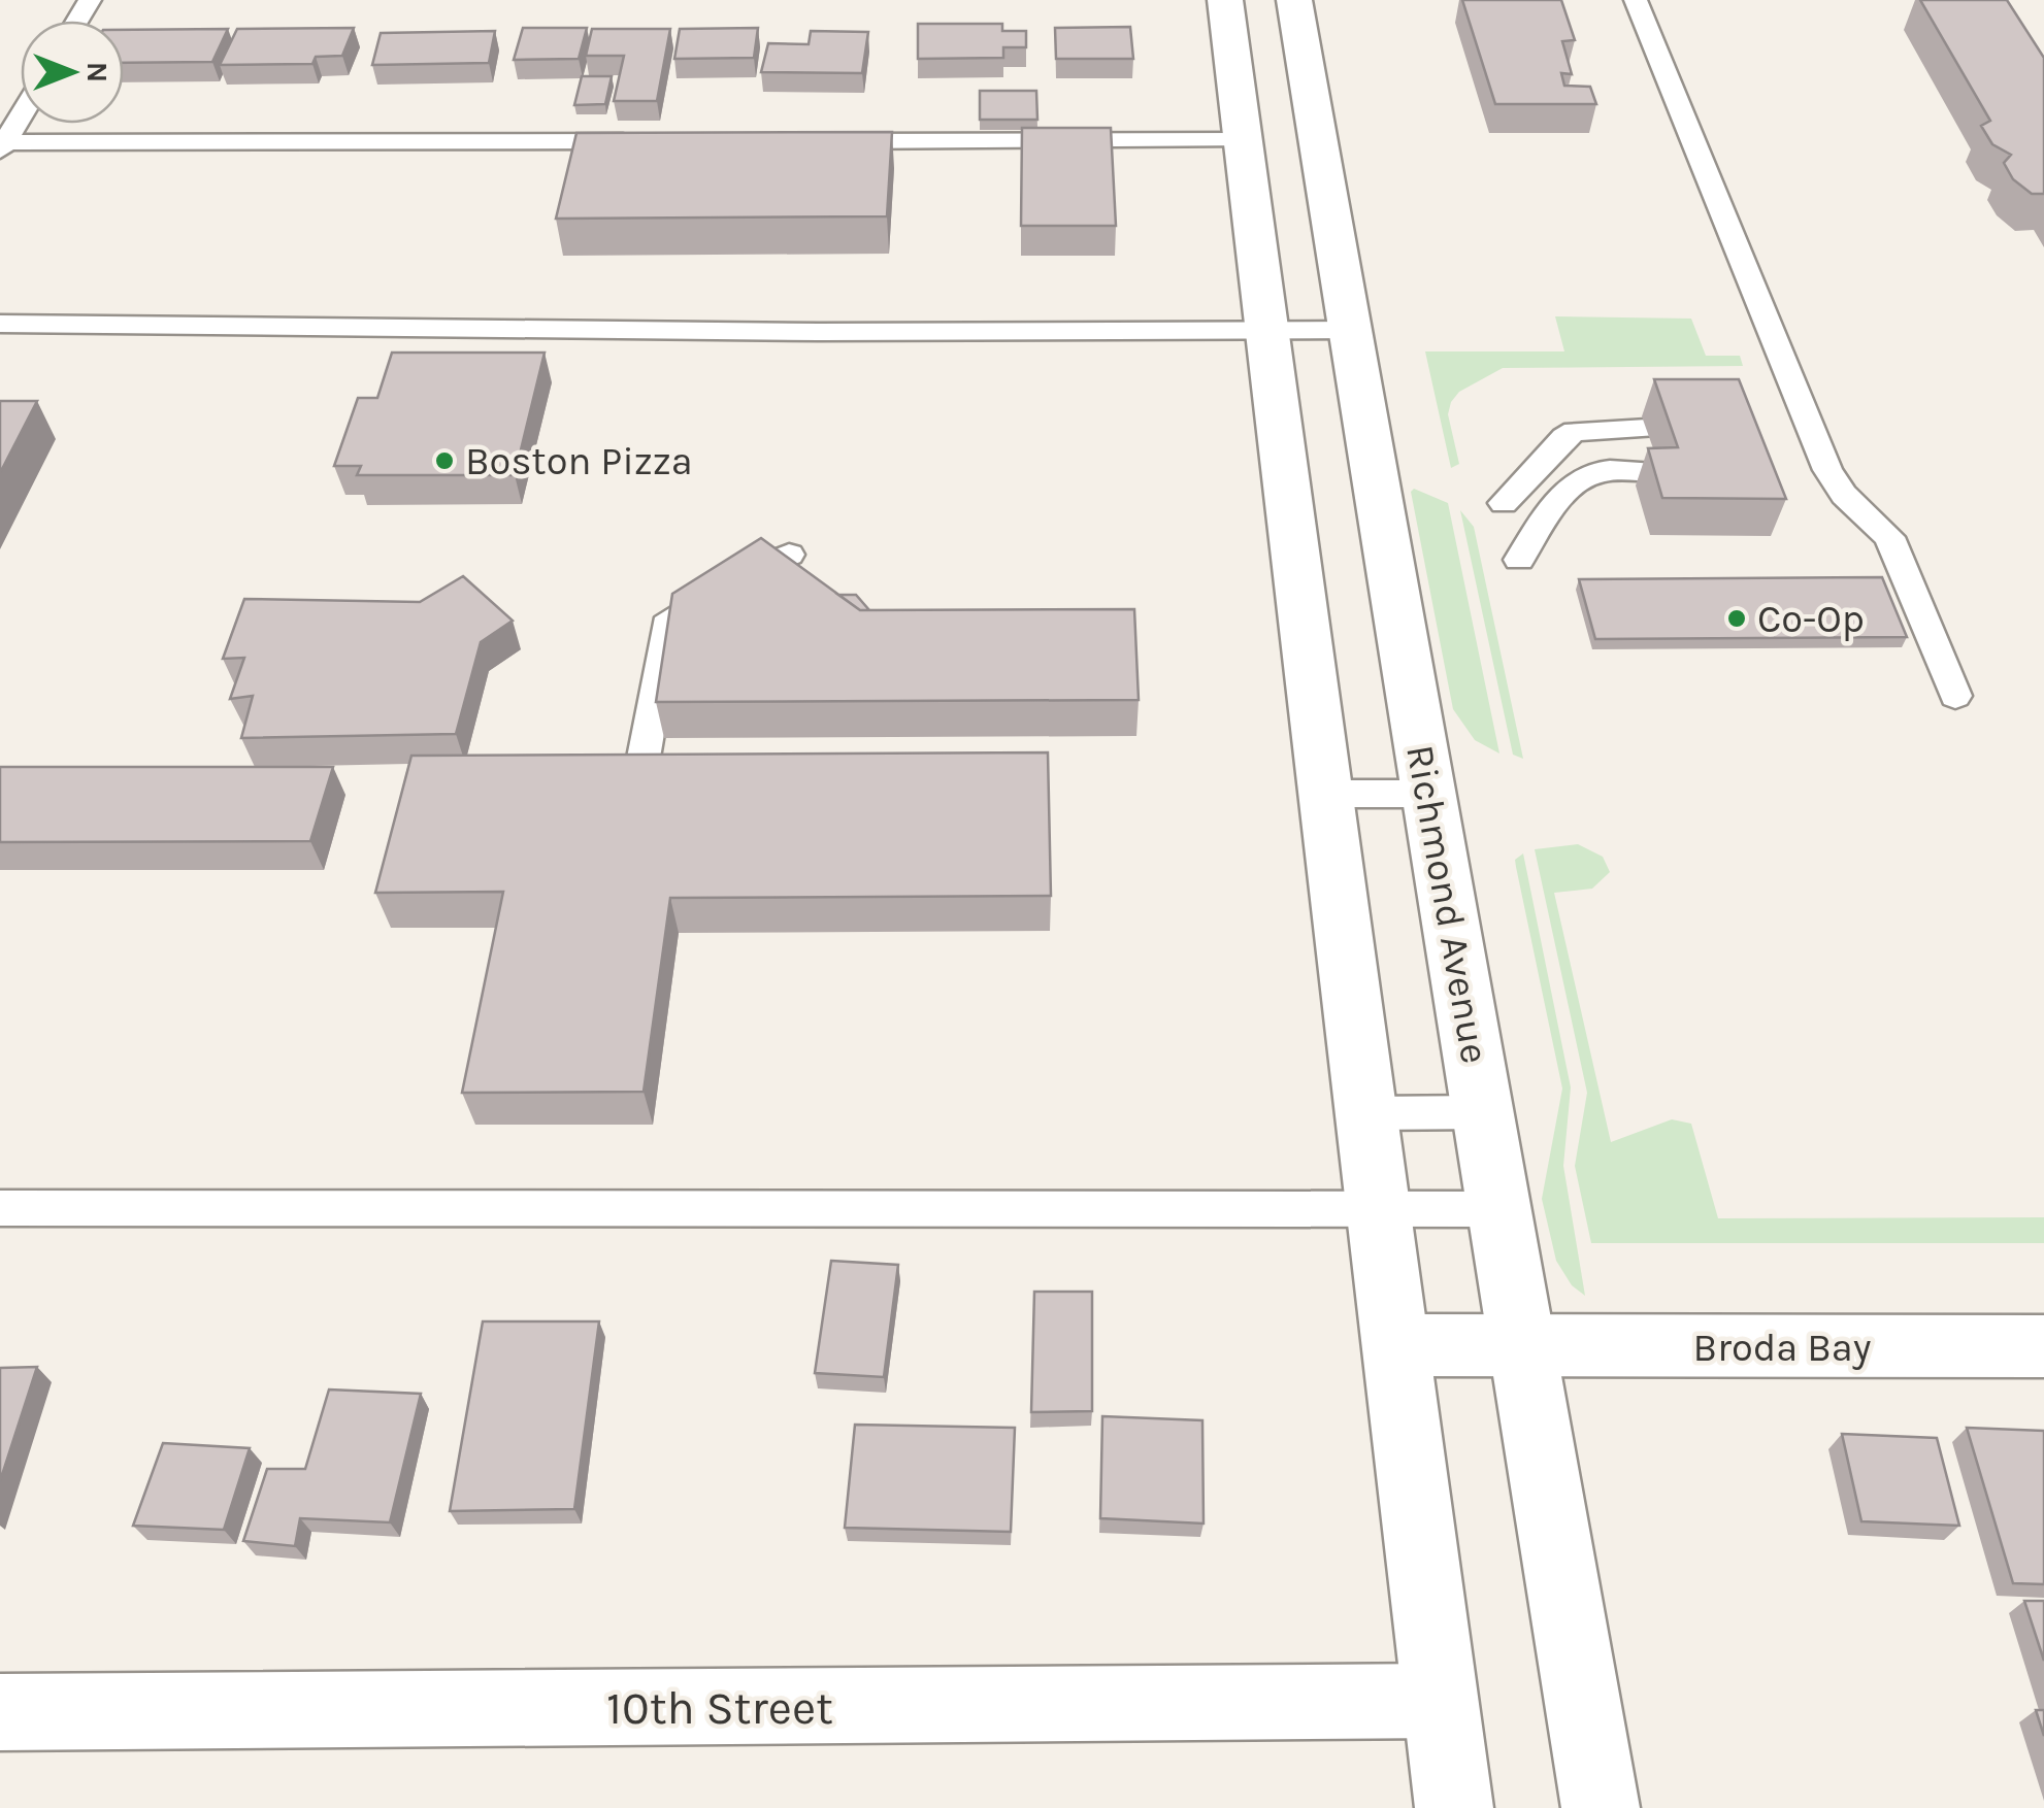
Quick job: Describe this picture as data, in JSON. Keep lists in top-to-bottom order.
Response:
{
  "streets": {
    "main road": ["Richmond Avenue", "Broda Bay", "10th Street"]
  },
  "crossings": [
    ["Richmond Avenue", "Broda Bay"]
  ],
  "places": ["Boston Pizza", "Co-Op"],
  "north": "right"
}
